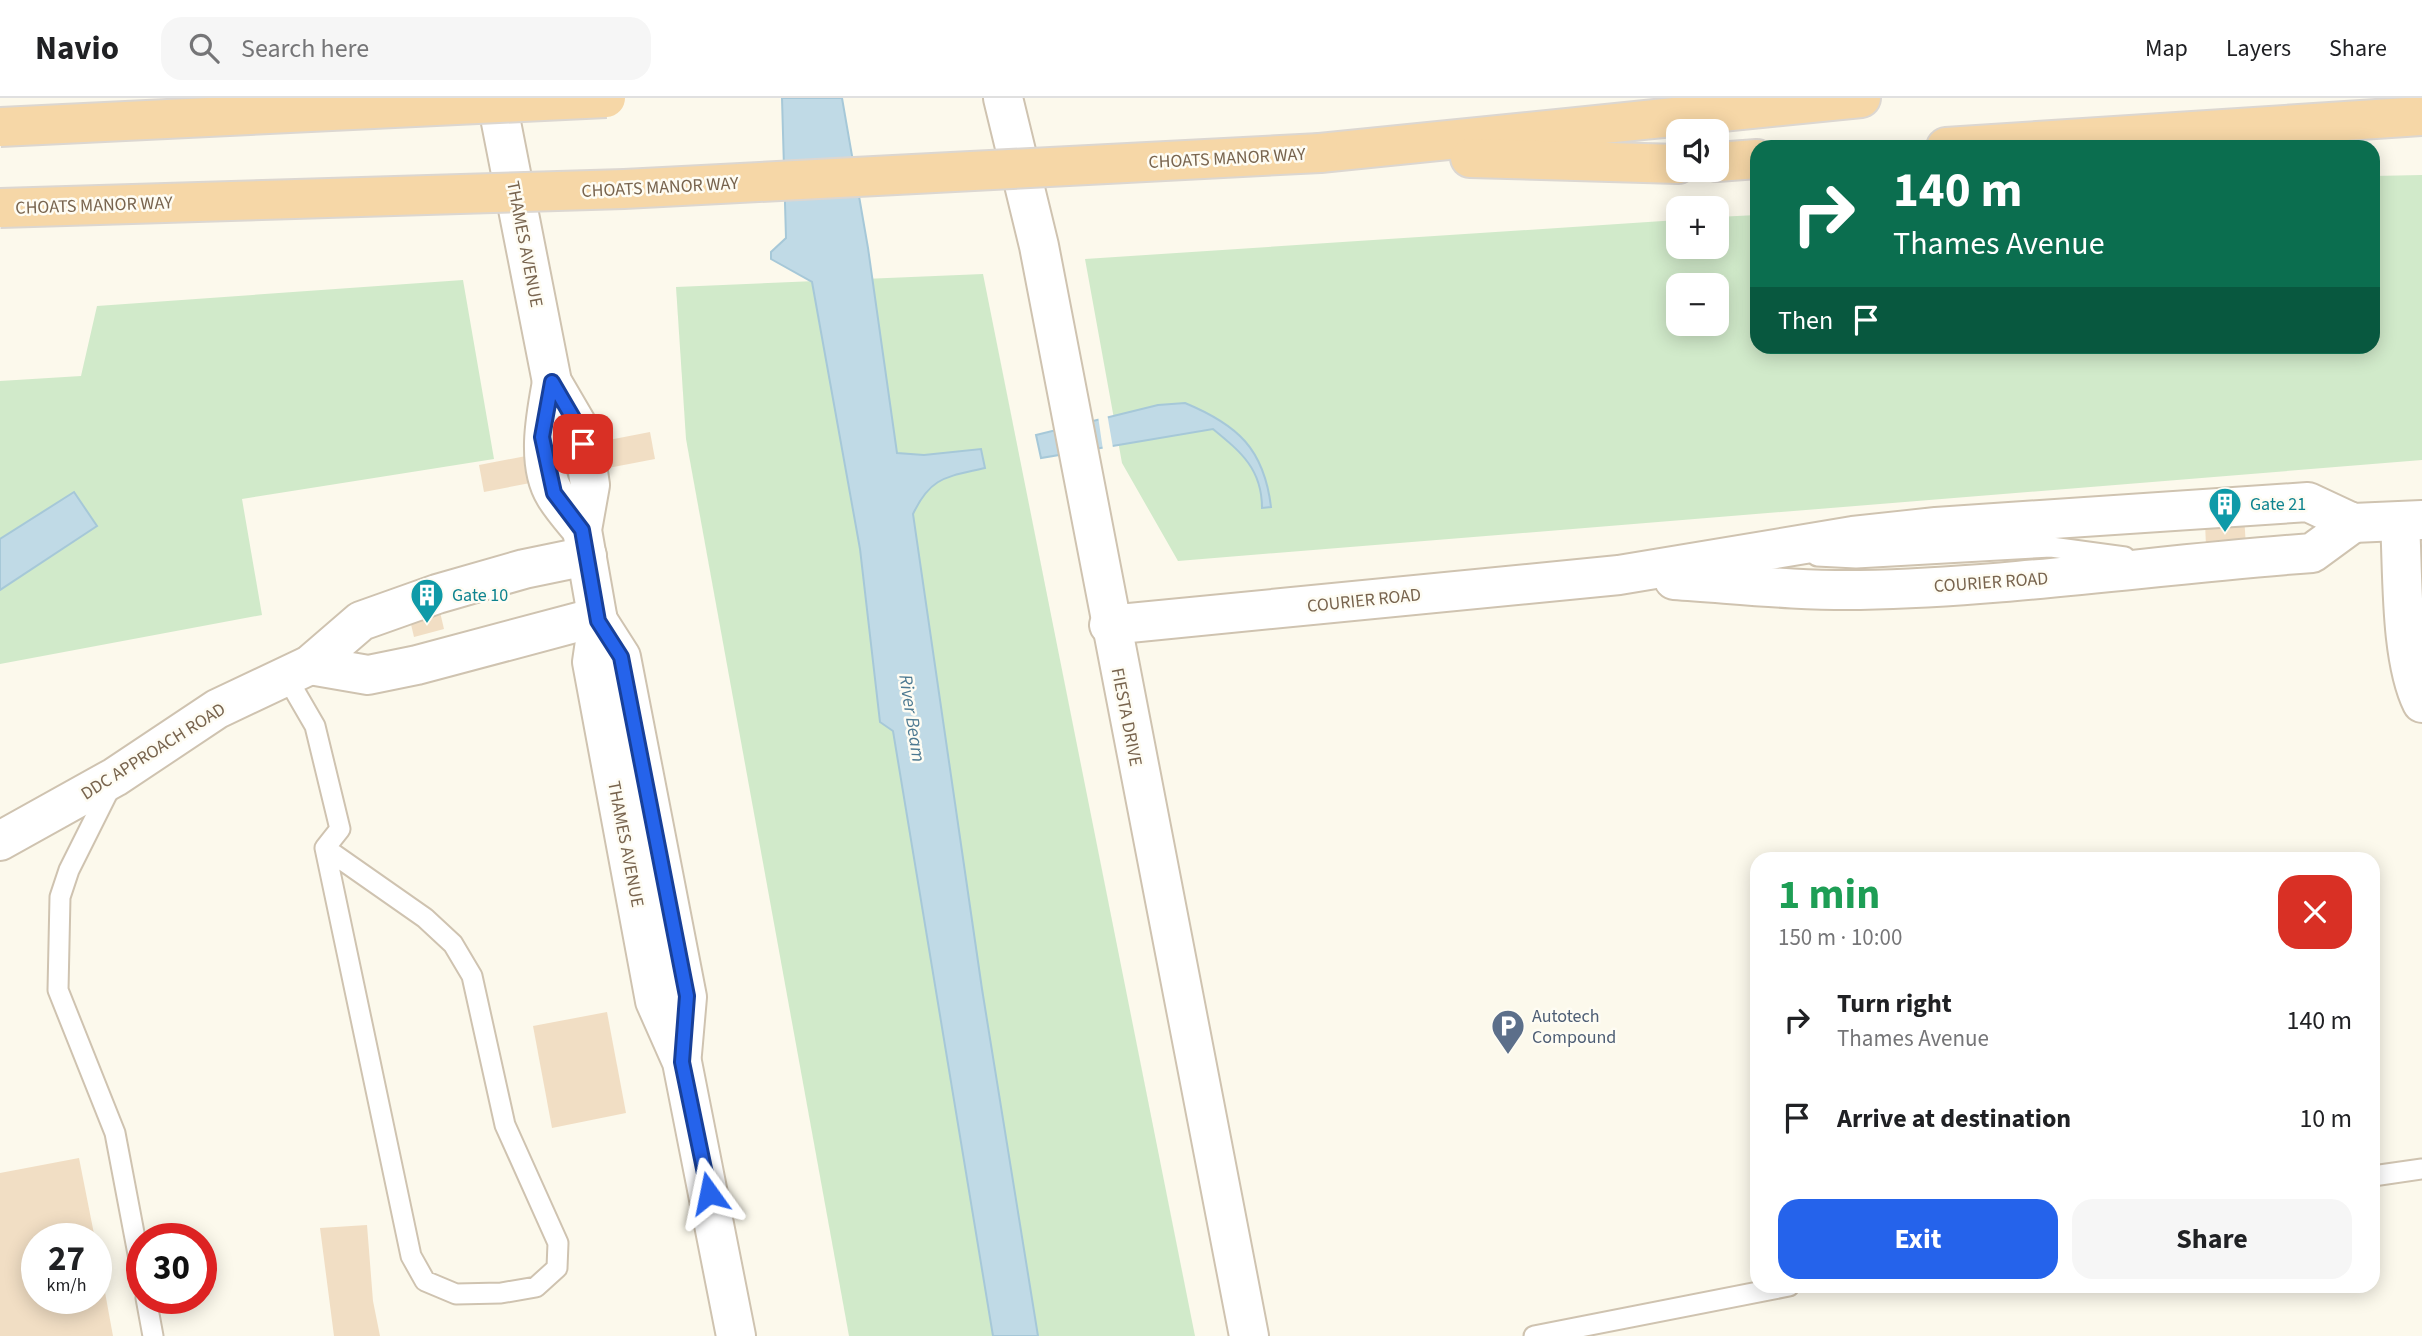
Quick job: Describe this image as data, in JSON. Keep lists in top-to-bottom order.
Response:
{
  "streets": {
    "highway": ["CHOATS MANOR WAY"],
    "street": [
      "THAMES AVENUE",
      "COURIER ROAD",
      "FIESTA DRIVE",
      "DDC APPROACH ROAD"
    ]
  },
  "crossings": [
    ["THAMES AVENUE", "DDC APPROACH ROAD"],
    ["COURIER ROAD", "FIESTA DRIVE"]
  ],
  "water": ["River Beam"],
  "places": {
    "building": ["Gate 21", "Gate 10"],
    "parking": ["Autotech Compound"]
  },
  "page": {
    "header": "Navio",
    "search": "Search here",
    "nav": ["Map", "Layers", "Share"],
    "map_buttons": ["+", "−"],
    "turn": ["140 m", "Thames Avenue"],
    "then": "Then",
    "heading": ["1 min", "150 m · 10:00"],
    "list": [
      {
        "name": "Turn right",
        "note": "Thames Avenue",
        "value": "140 m"
      },
      {
        "name": "Arrive at destination",
        "value": "10 m"
      }
    ],
    "buttons": ["Exit", "Share"],
    "speed": "27 km/h",
    "limit": "30"
  }
}
